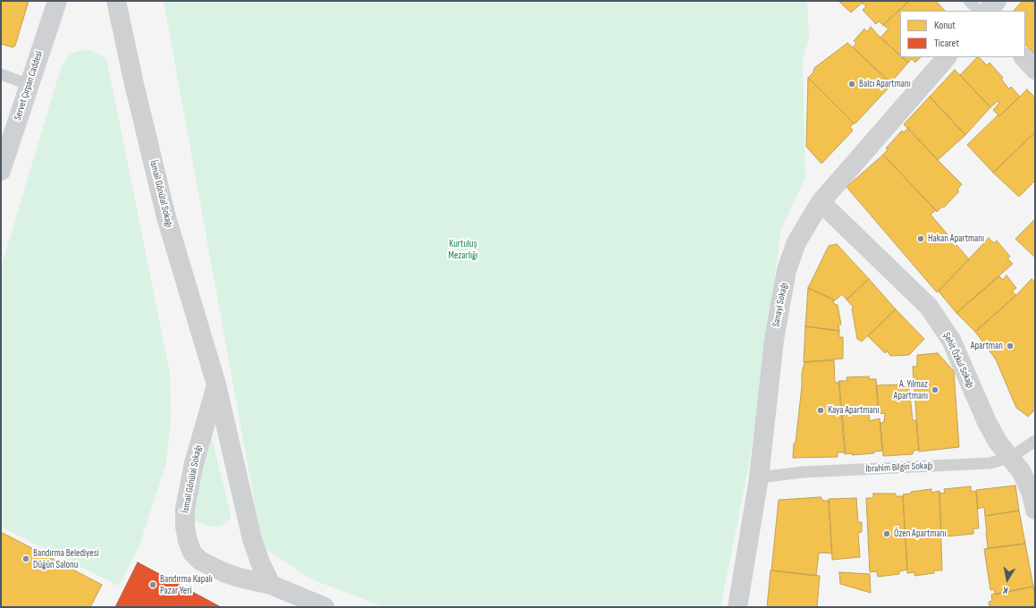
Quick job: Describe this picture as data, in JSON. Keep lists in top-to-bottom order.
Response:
{
  "streets": {
    "main road": ["Servet Çırpan Caddesi"],
    "street": ["İsmail Gönülal Sokağı", "Sanayi Sokağı", "Şehit Özkul Sokağı"],
    "lane": ["İbrahim Bilgin Sokağı"]
  },
  "crossings": [
    ["Sanayi Sokağı", "Şehit Özkul Sokağı"],
    ["Sanayi Sokağı", "İbrahim Bilgin Sokağı"],
    ["Şehit Özkul Sokağı", "İbrahim Bilgin Sokağı"]
  ],
  "parks": ["Kurtuluş Mezarlığı"],
  "places": [
    "Balcı Apartmanı",
    "Hakan Apartmanı",
    "Apartman",
    "A. Yılmaz Apartmanı",
    "Kaya Apartmanı",
    "Özen Apartmanı",
    "Bandırma Belediyesi Düğün Salonu",
    "Bandırma Kapalı Pazar Yeri"
  ],
  "legend": ["Konut", "Ticaret"],
  "north": "bottom"
}
